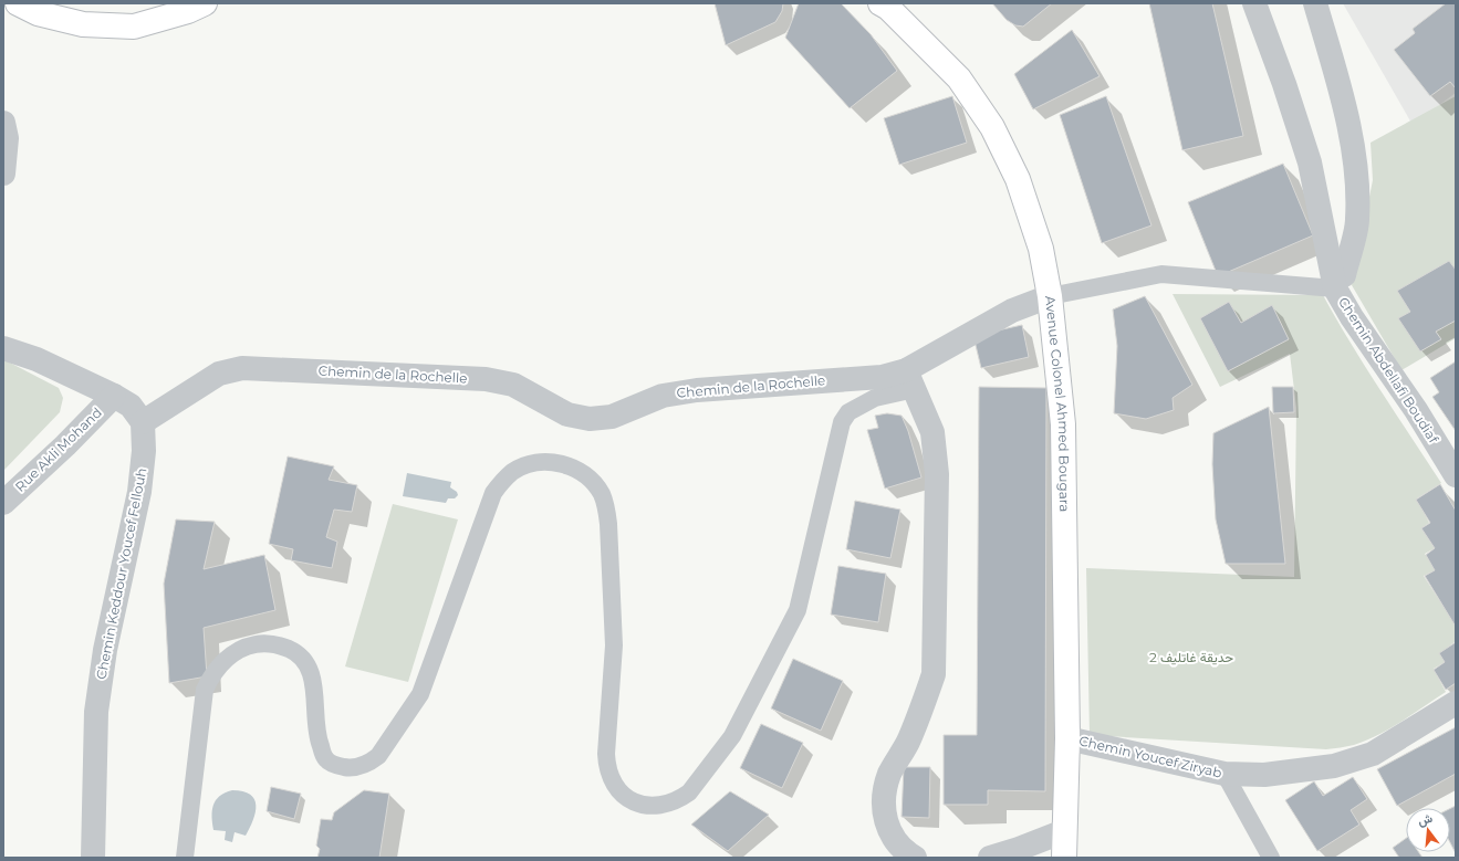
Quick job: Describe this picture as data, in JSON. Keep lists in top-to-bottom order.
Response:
{
  "streets": {
    "main road": ["Avenue Colonel Ahmed Bougara"],
    "street": [
      "Chemin Abdellafi Boudiaf",
      "Chemin de la Rochelle",
      "Rue Akli Mohand",
      "Chemin Keddour Youcef Fellouh",
      "Chemin Youcef Ziryab"
    ]
  },
  "crossings": [
    ["Chemin Abdellafi Boudiaf", "Chemin de la Rochelle"],
    ["Chemin Abdellafi Boudiaf", "Avenue Colonel Ahmed Bougara"],
    ["Chemin de la Rochelle", "Avenue Colonel Ahmed Bougara"],
    ["Chemin de la Rochelle", "Chemin Keddour Youcef Fellouh"],
    ["Avenue Colonel Ahmed Bougara", "Chemin Youcef Ziryab"]
  ],
  "parks": ["حديقة غاتليف 2"],
  "north": "top"
}
